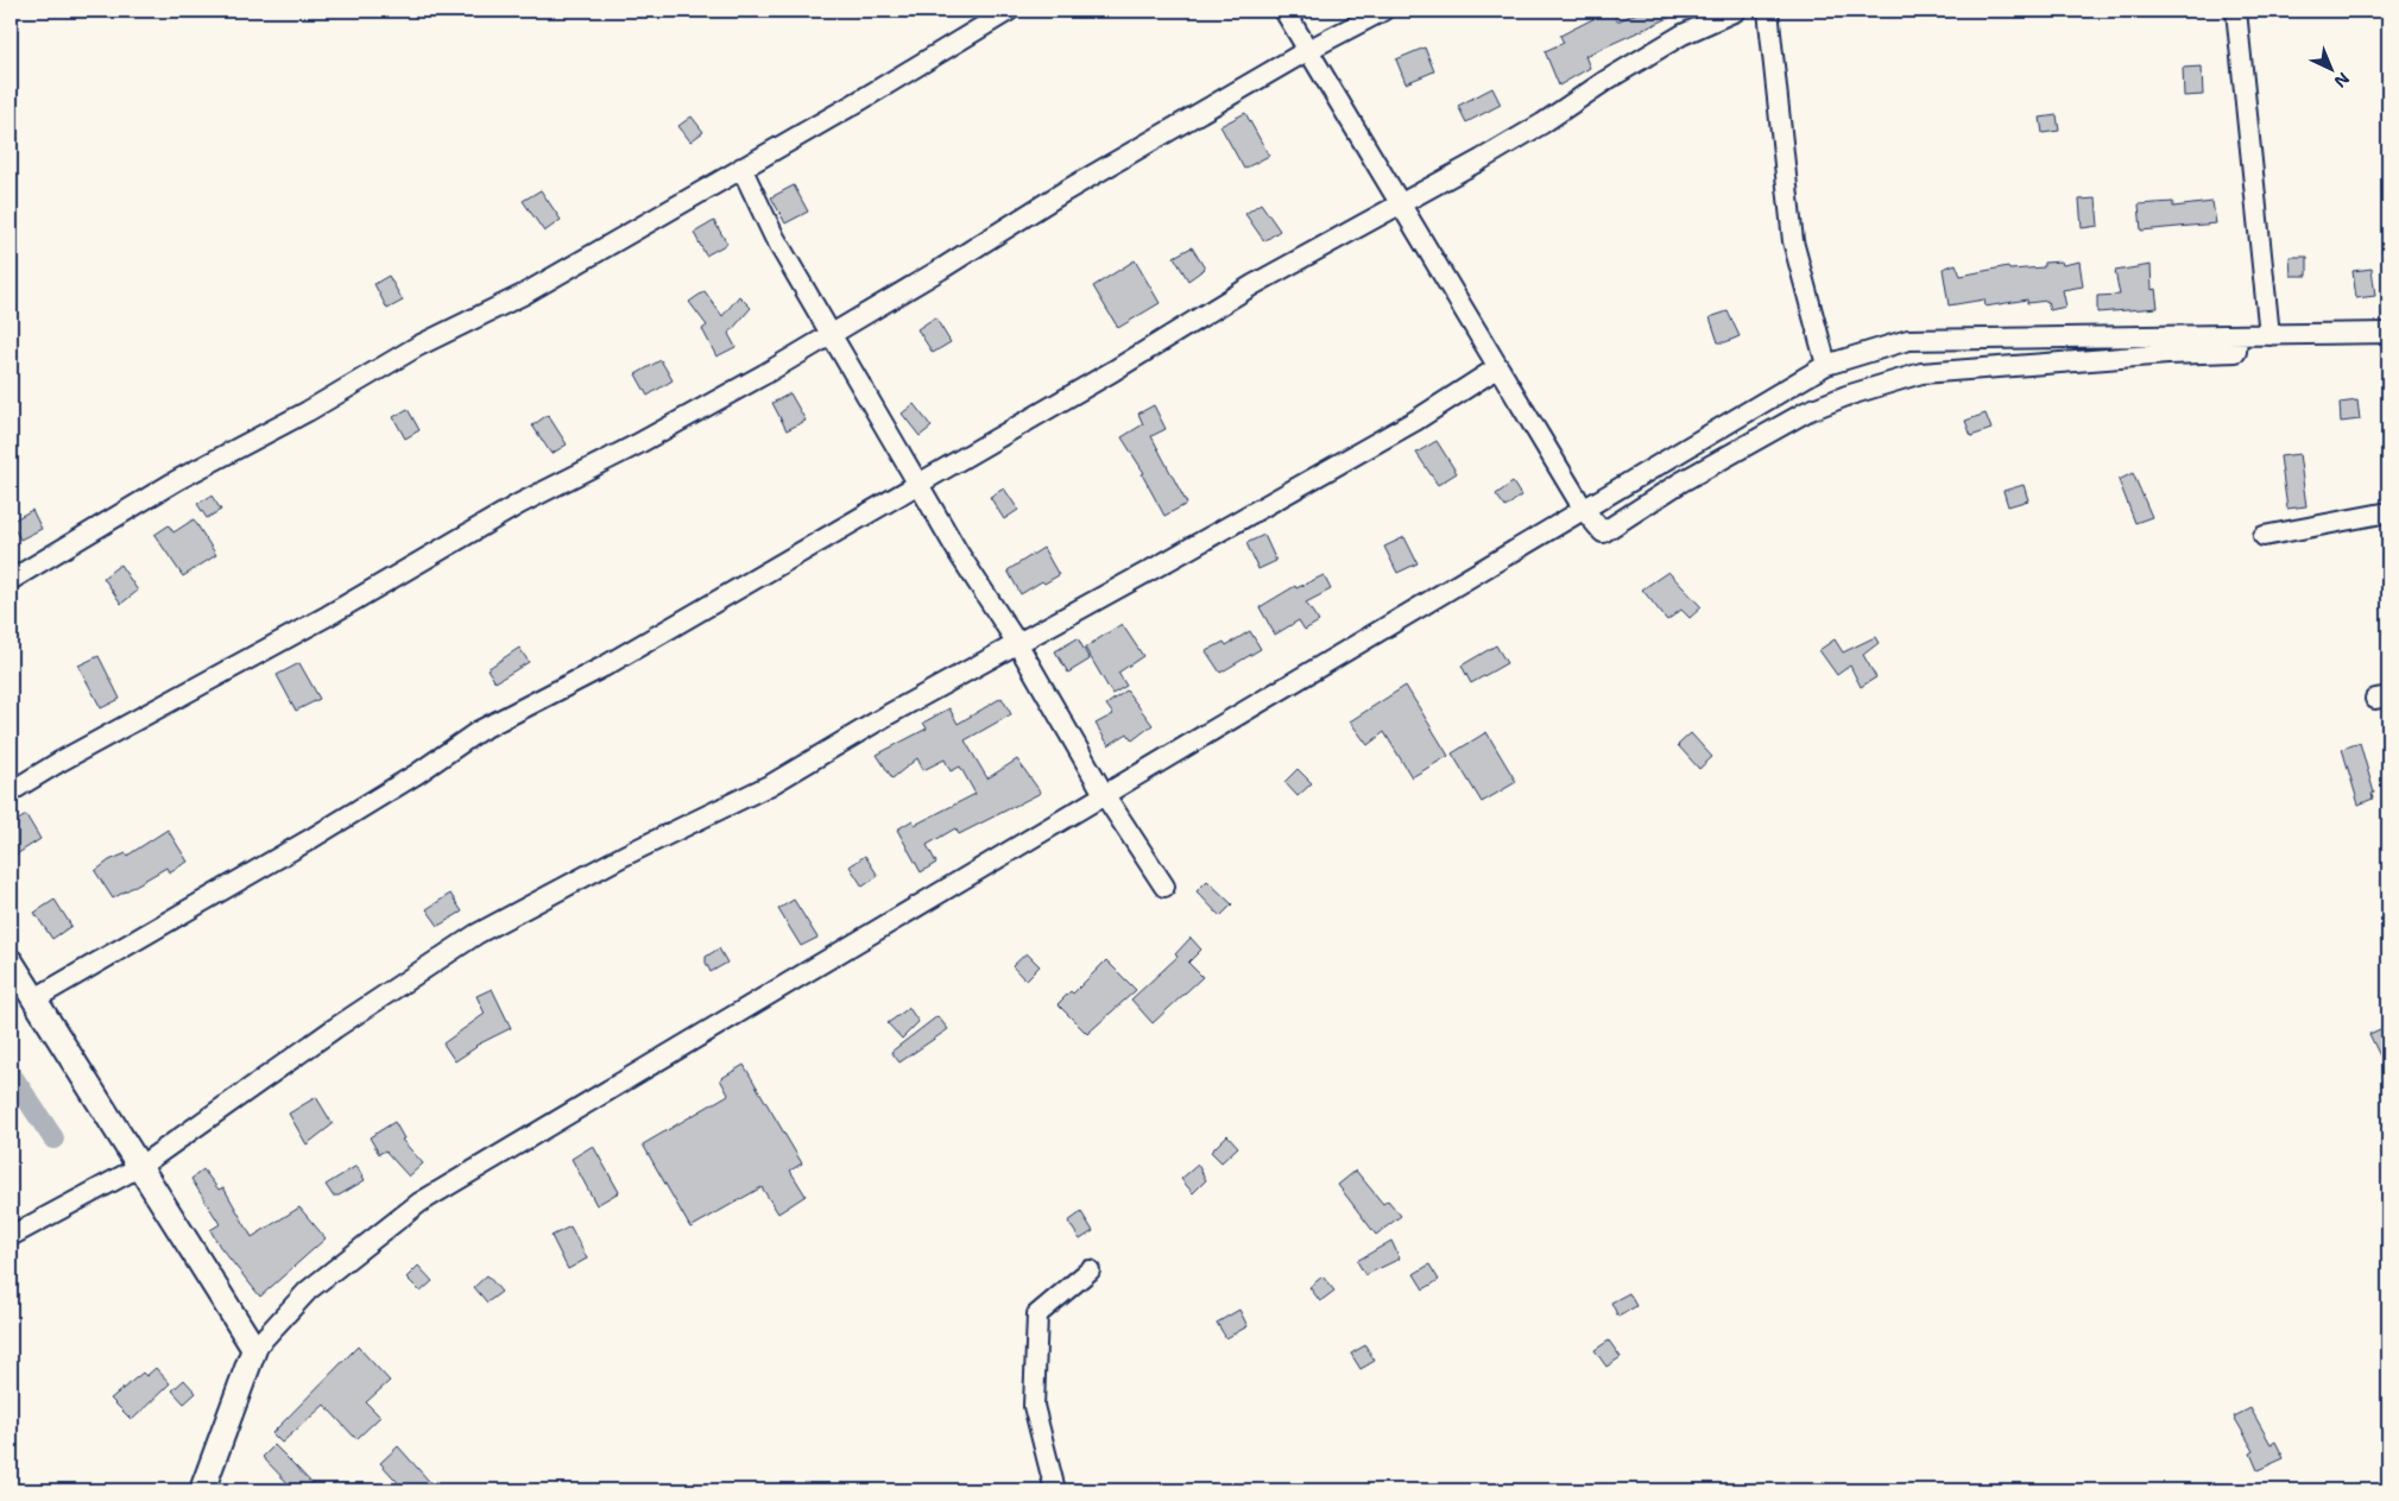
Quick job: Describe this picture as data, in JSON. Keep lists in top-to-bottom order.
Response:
{
  "north": "bottom right"
}
